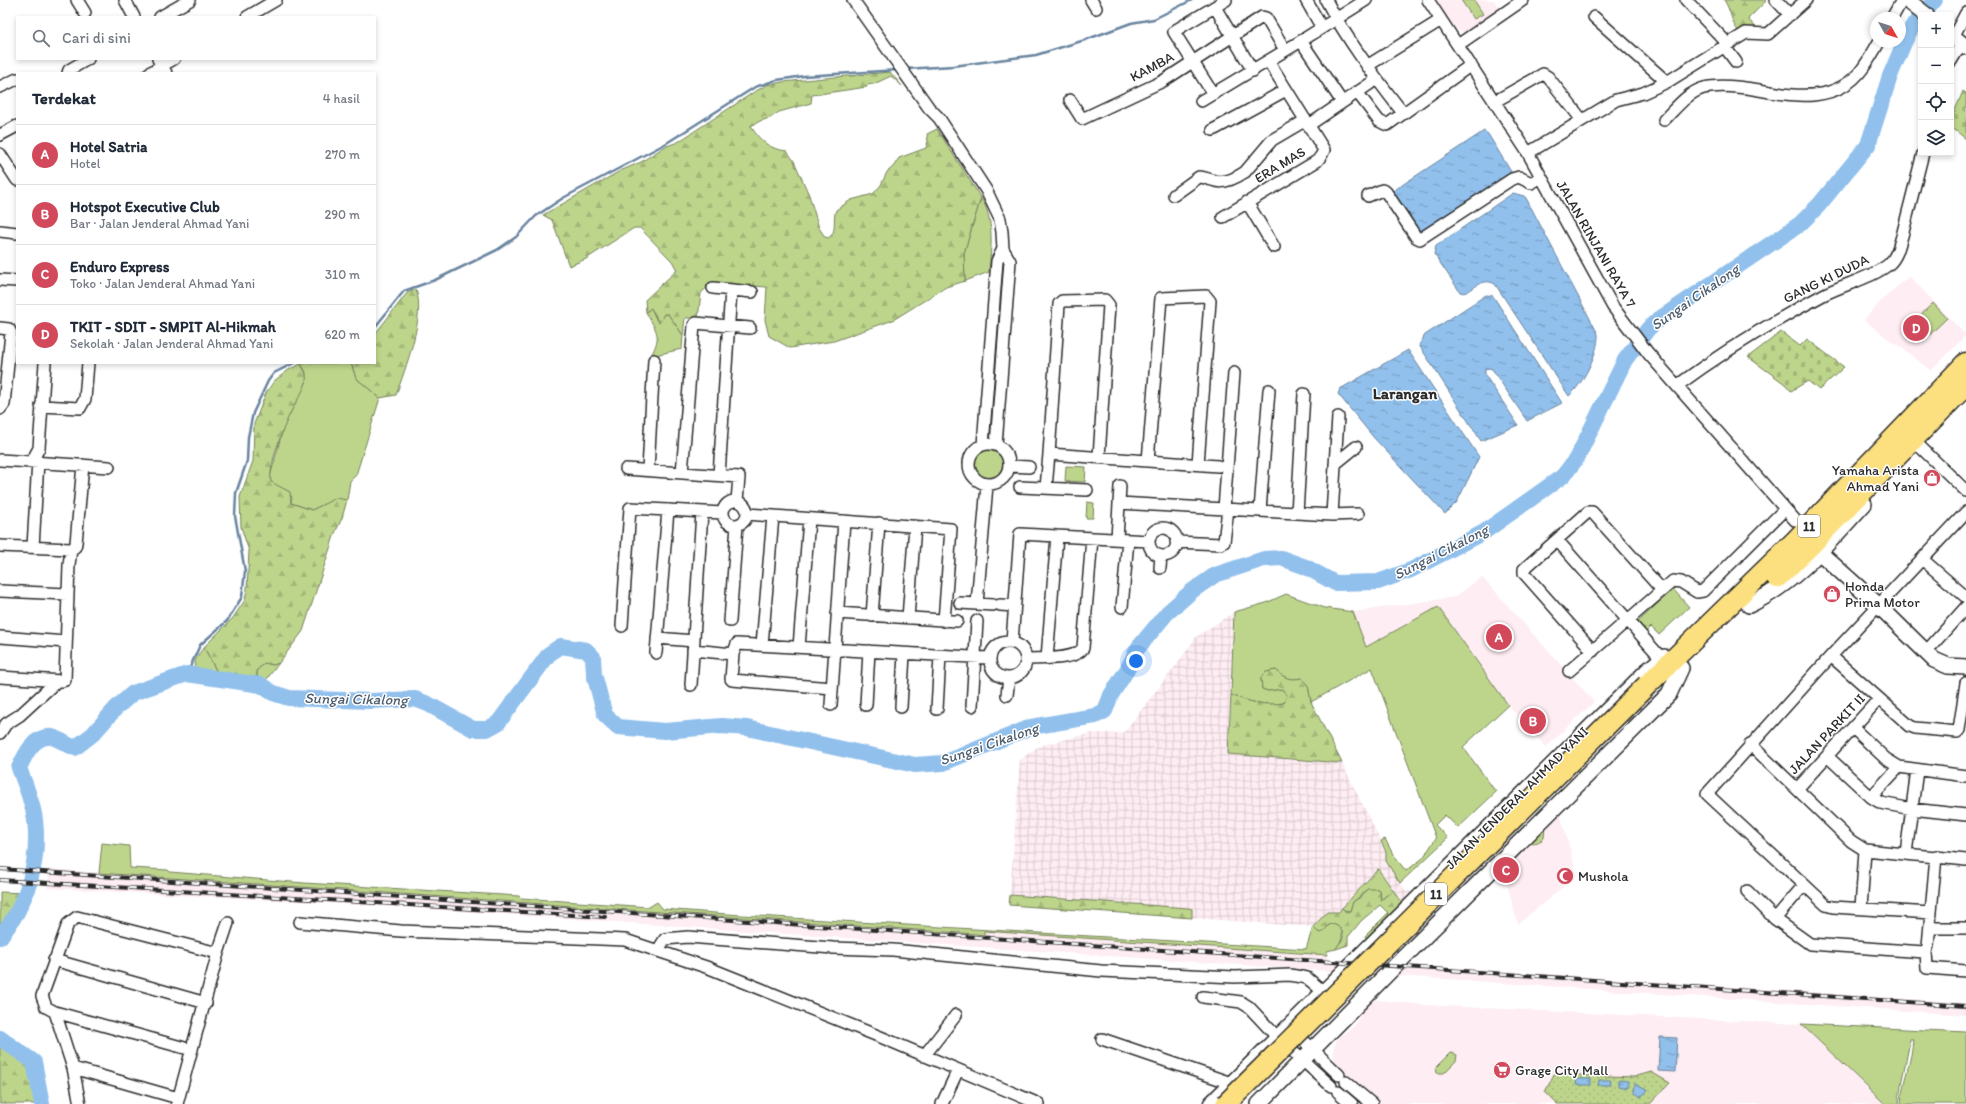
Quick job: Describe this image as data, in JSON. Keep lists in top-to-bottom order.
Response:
{
  "streets": {
    "highway": ["11", "JALAN JENDERAL AHMAD YANI"],
    "street": [
      "KAMBA",
      "ERA MAS",
      "JALAN RINJANI RAYA 7",
      "GANG KI DUDA",
      "JALAN PARKIT II"
    ]
  },
  "crossings": [
    ["JALAN RINJANI RAYA 7", "GANG KI DUDA"]
  ],
  "districts": ["Larangan"],
  "water": ["Sungai Cikalong"],
  "places": {
    "shop": ["Yamaha Arista Ahmad Yani", "Honda Prima Motor"],
    "mosque": ["Mushola"],
    "supermarket": ["Grage City Mall"]
  },
  "north": "bottom right",
  "page": {
    "map_buttons": ["+", "−"],
    "search": "Cari di sini",
    "heading": ["Terdekat", "4 hasil"],
    "list": [
      {
        "mark": "A",
        "name": "Hotel Satria",
        "note": "Hotel",
        "value": "270 m"
      },
      {
        "mark": "B",
        "name": "Hotspot Executive Club",
        "note": "Bar · Jalan Jenderal Ahmad Yani",
        "value": "290 m"
      },
      {
        "mark": "C",
        "name": "Enduro Express",
        "note": "Toko · Jalan Jenderal Ahmad Yani",
        "value": "310 m"
      },
      {
        "mark": "D",
        "name": "TKIT - SDIT - SMPIT Al-Hikmah",
        "note": "Sekolah · Jalan Jenderal Ahmad Yani",
        "value": "620 m"
      }
    ],
    "pins": [
      "D",
      "A",
      "B",
      "C"
    ]
  }
}
